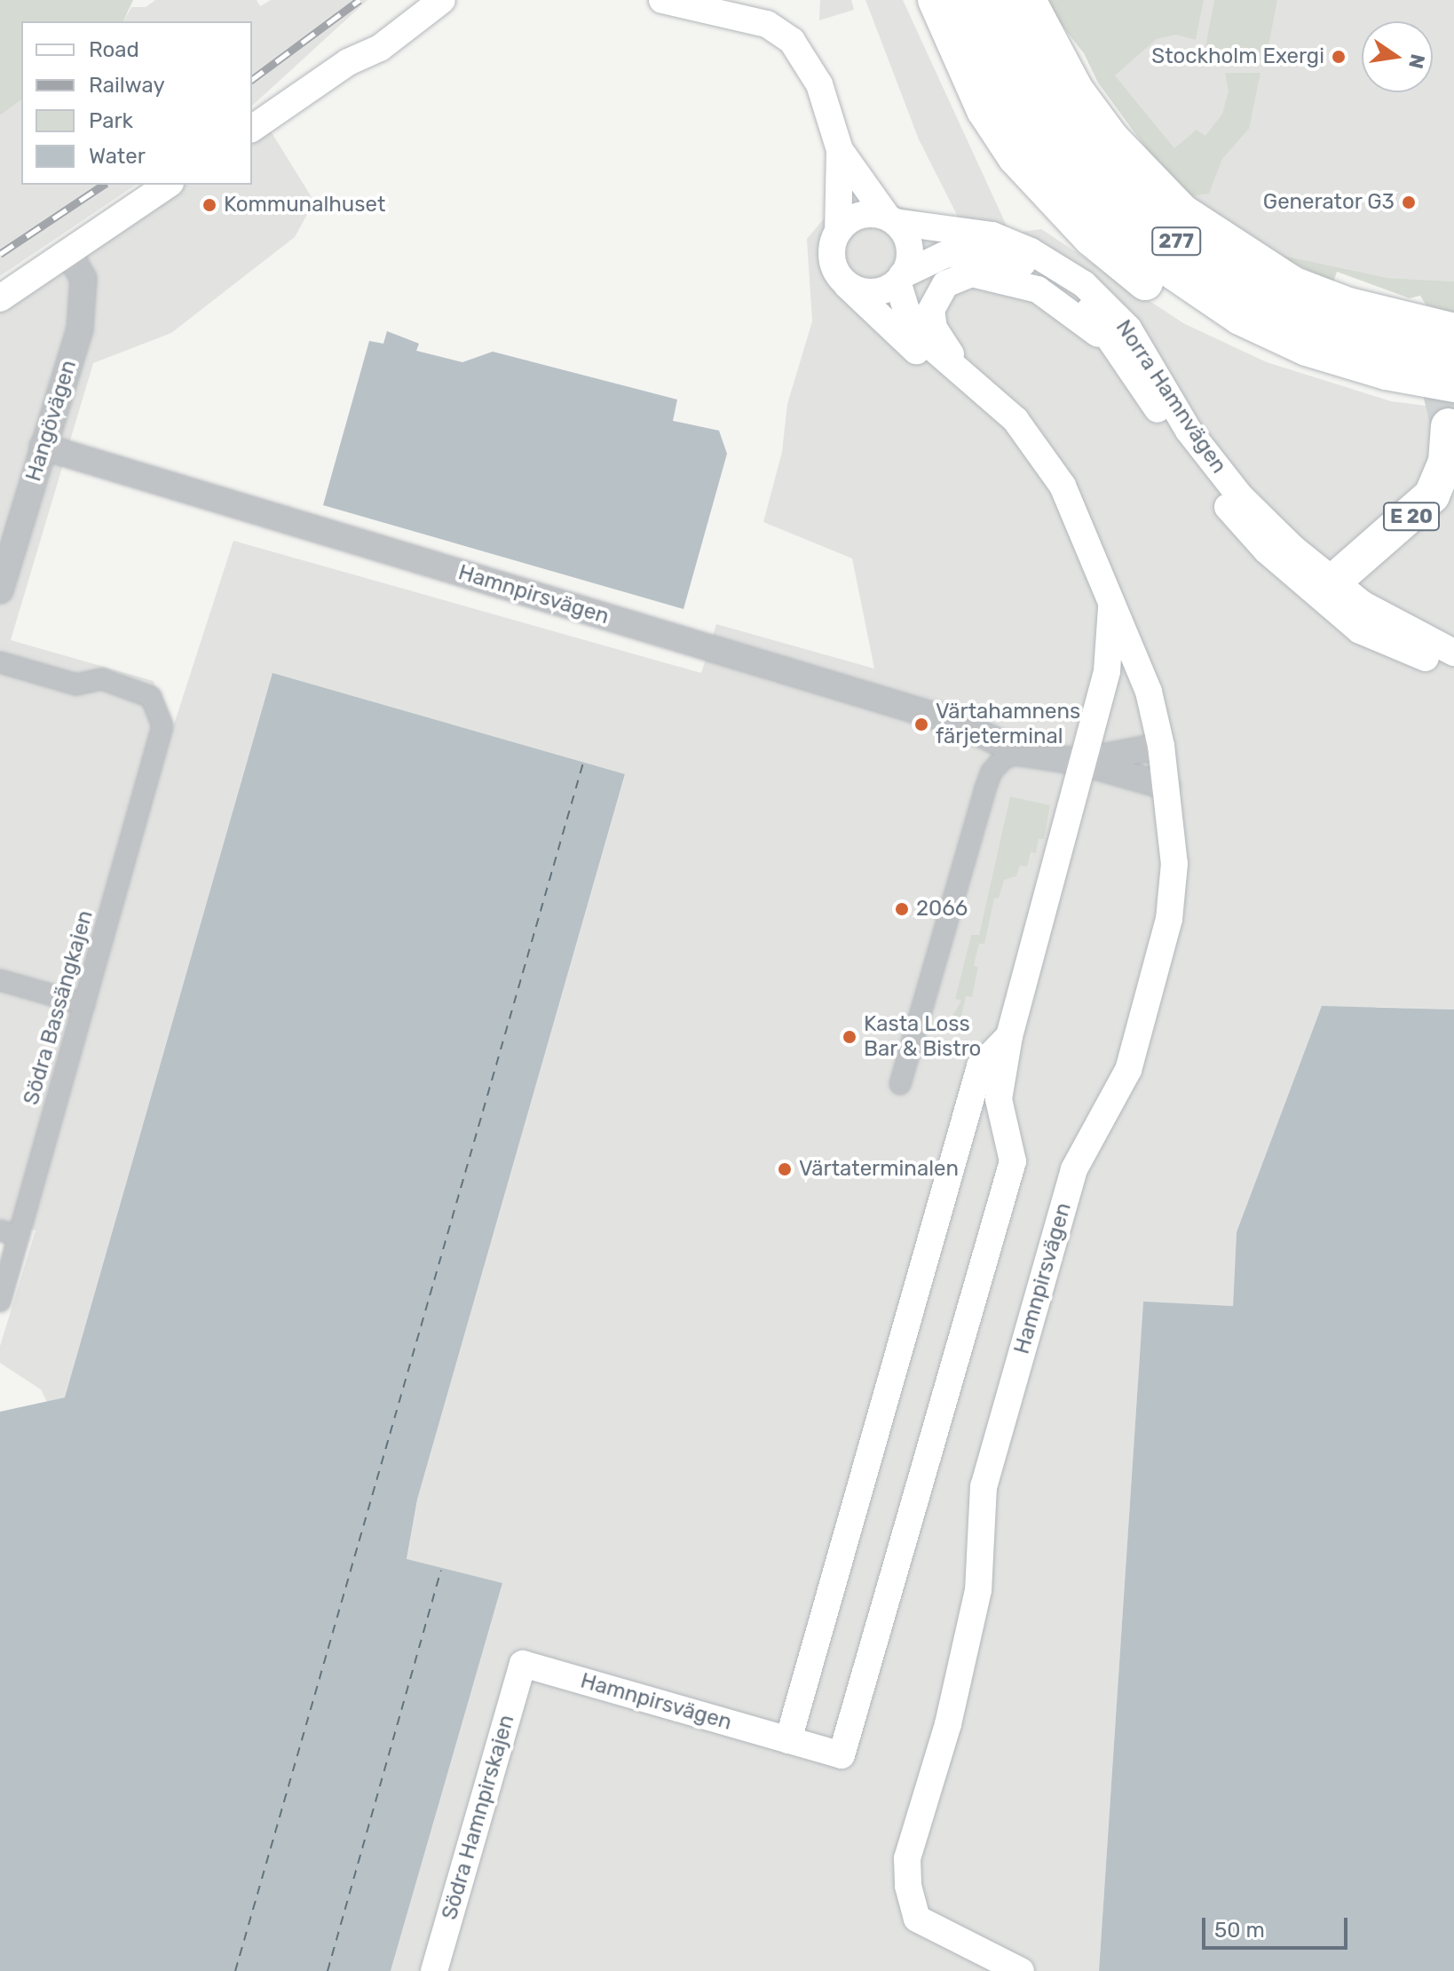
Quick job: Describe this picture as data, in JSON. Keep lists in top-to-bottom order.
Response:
{
  "streets": {
    "highway": ["277", "E 20"],
    "main road": ["Norra Hamnvägen", "Hamnpirsvägen", "Södra Hamnpirskajen"],
    "street": ["Hangövägen", "Södra Bassängkajen"]
  },
  "crossings": [
    ["Norra Hamnvägen", "E 20"],
    ["Norra Hamnvägen", "Hamnpirsvägen"],
    ["Hangövägen", "Hamnpirsvägen"],
    ["Hamnpirsvägen", "Södra Hamnpirskajen"]
  ],
  "places": [
    "Stockholm Exergi",
    "Generator G3",
    "Kommunalhuset",
    "Värtahamnens färjeterminal",
    "2066",
    "Kasta Loss Bar & Bistro",
    "Värtaterminalen"
  ],
  "legend": [
    "Road",
    "Railway",
    "Park",
    "Water"
  ],
  "scale_bar": "50 m",
  "north": "right"
}
